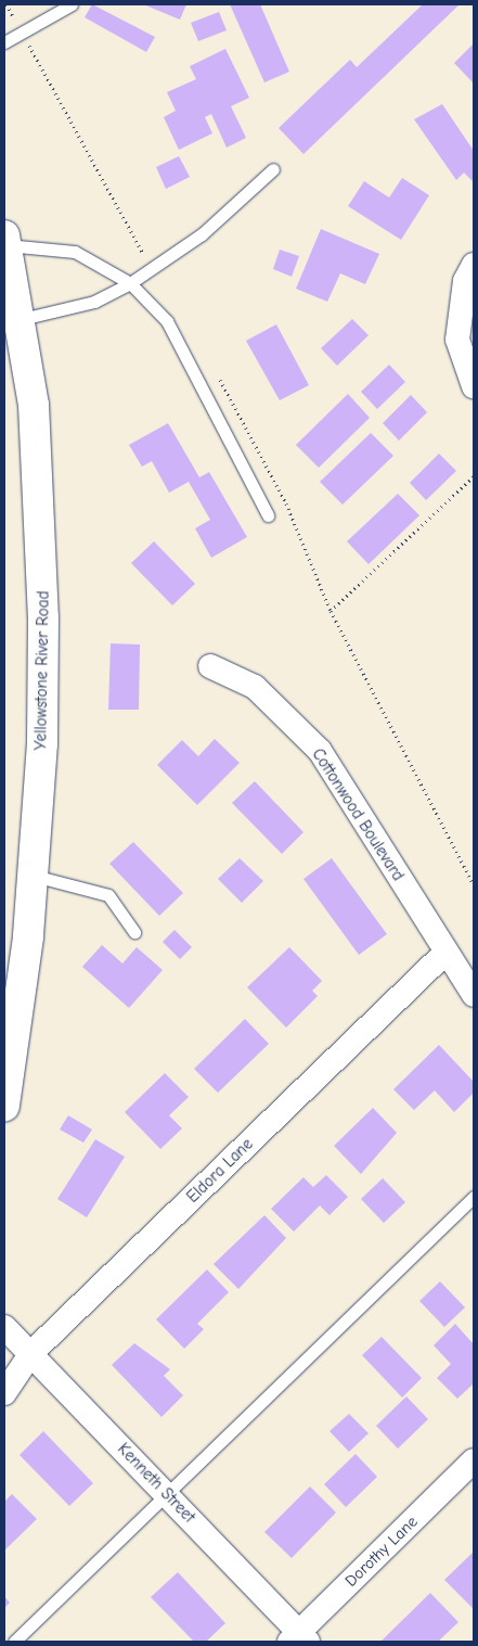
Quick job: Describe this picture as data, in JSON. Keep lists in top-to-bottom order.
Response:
{
  "streets": {
    "street": [
      "Yellowstone River Road",
      "Cottonwood Boulevard",
      "Eldora Lane",
      "Kenneth Street",
      "Dorothy Lane"
    ]
  },
  "crossings": [
    ["Cottonwood Boulevard", "Eldora Lane"],
    ["Eldora Lane", "Kenneth Street"],
    ["Kenneth Street", "Dorothy Lane"]
  ]
}
